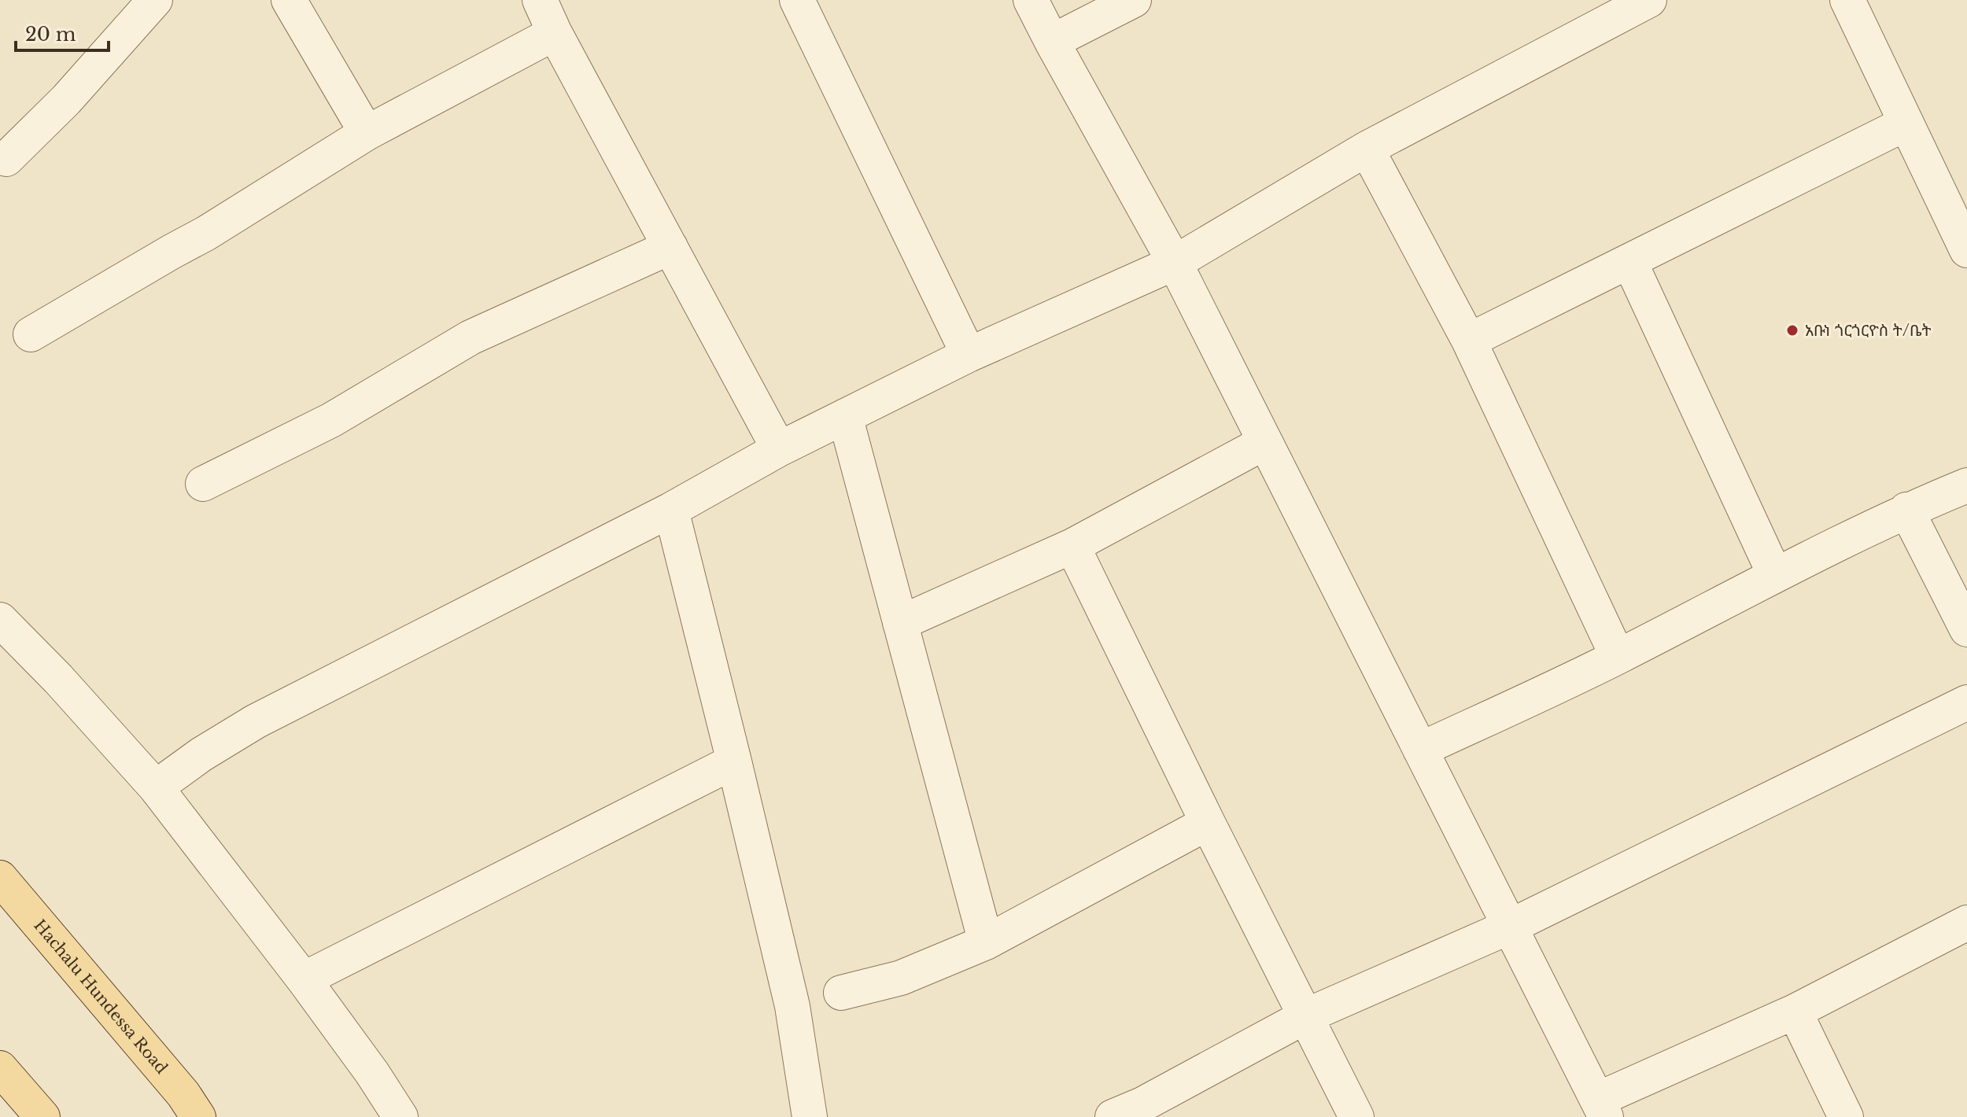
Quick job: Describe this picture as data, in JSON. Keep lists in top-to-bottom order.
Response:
{
  "streets": {
    "main road": ["Hachalu Hundessa Road"]
  },
  "places": ["አቡነ ጎርጎርዮስ ት/ቤት"],
  "scale_bar": "20 m"
}
